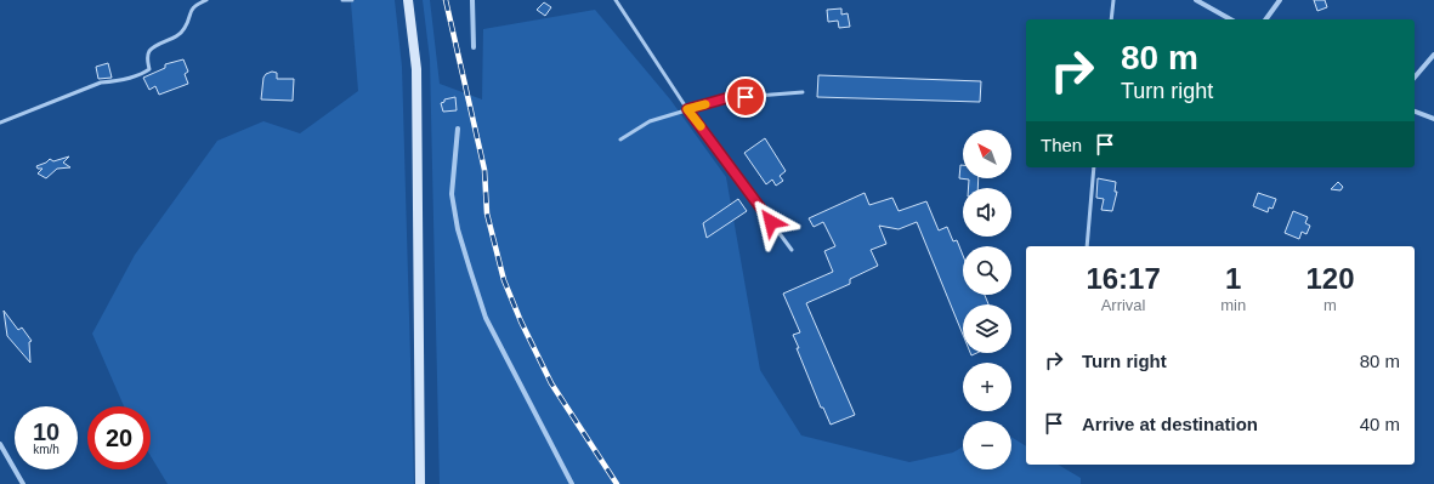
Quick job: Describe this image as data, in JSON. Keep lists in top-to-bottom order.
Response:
{
  "north": "top left",
  "page": {
    "turn": ["80 m", "Turn right"],
    "then": "Then",
    "map_buttons": ["+", "−"],
    "eta": [
      "16:17",
      "Arrival",
      "1",
      "min",
      "120",
      "m"
    ],
    "list": [
      {
        "name": "Turn right",
        "value": "80 m"
      },
      {
        "name": "Arrive at destination",
        "value": "40 m"
      }
    ],
    "speed": "10 km/h",
    "limit": "20"
  }
}
